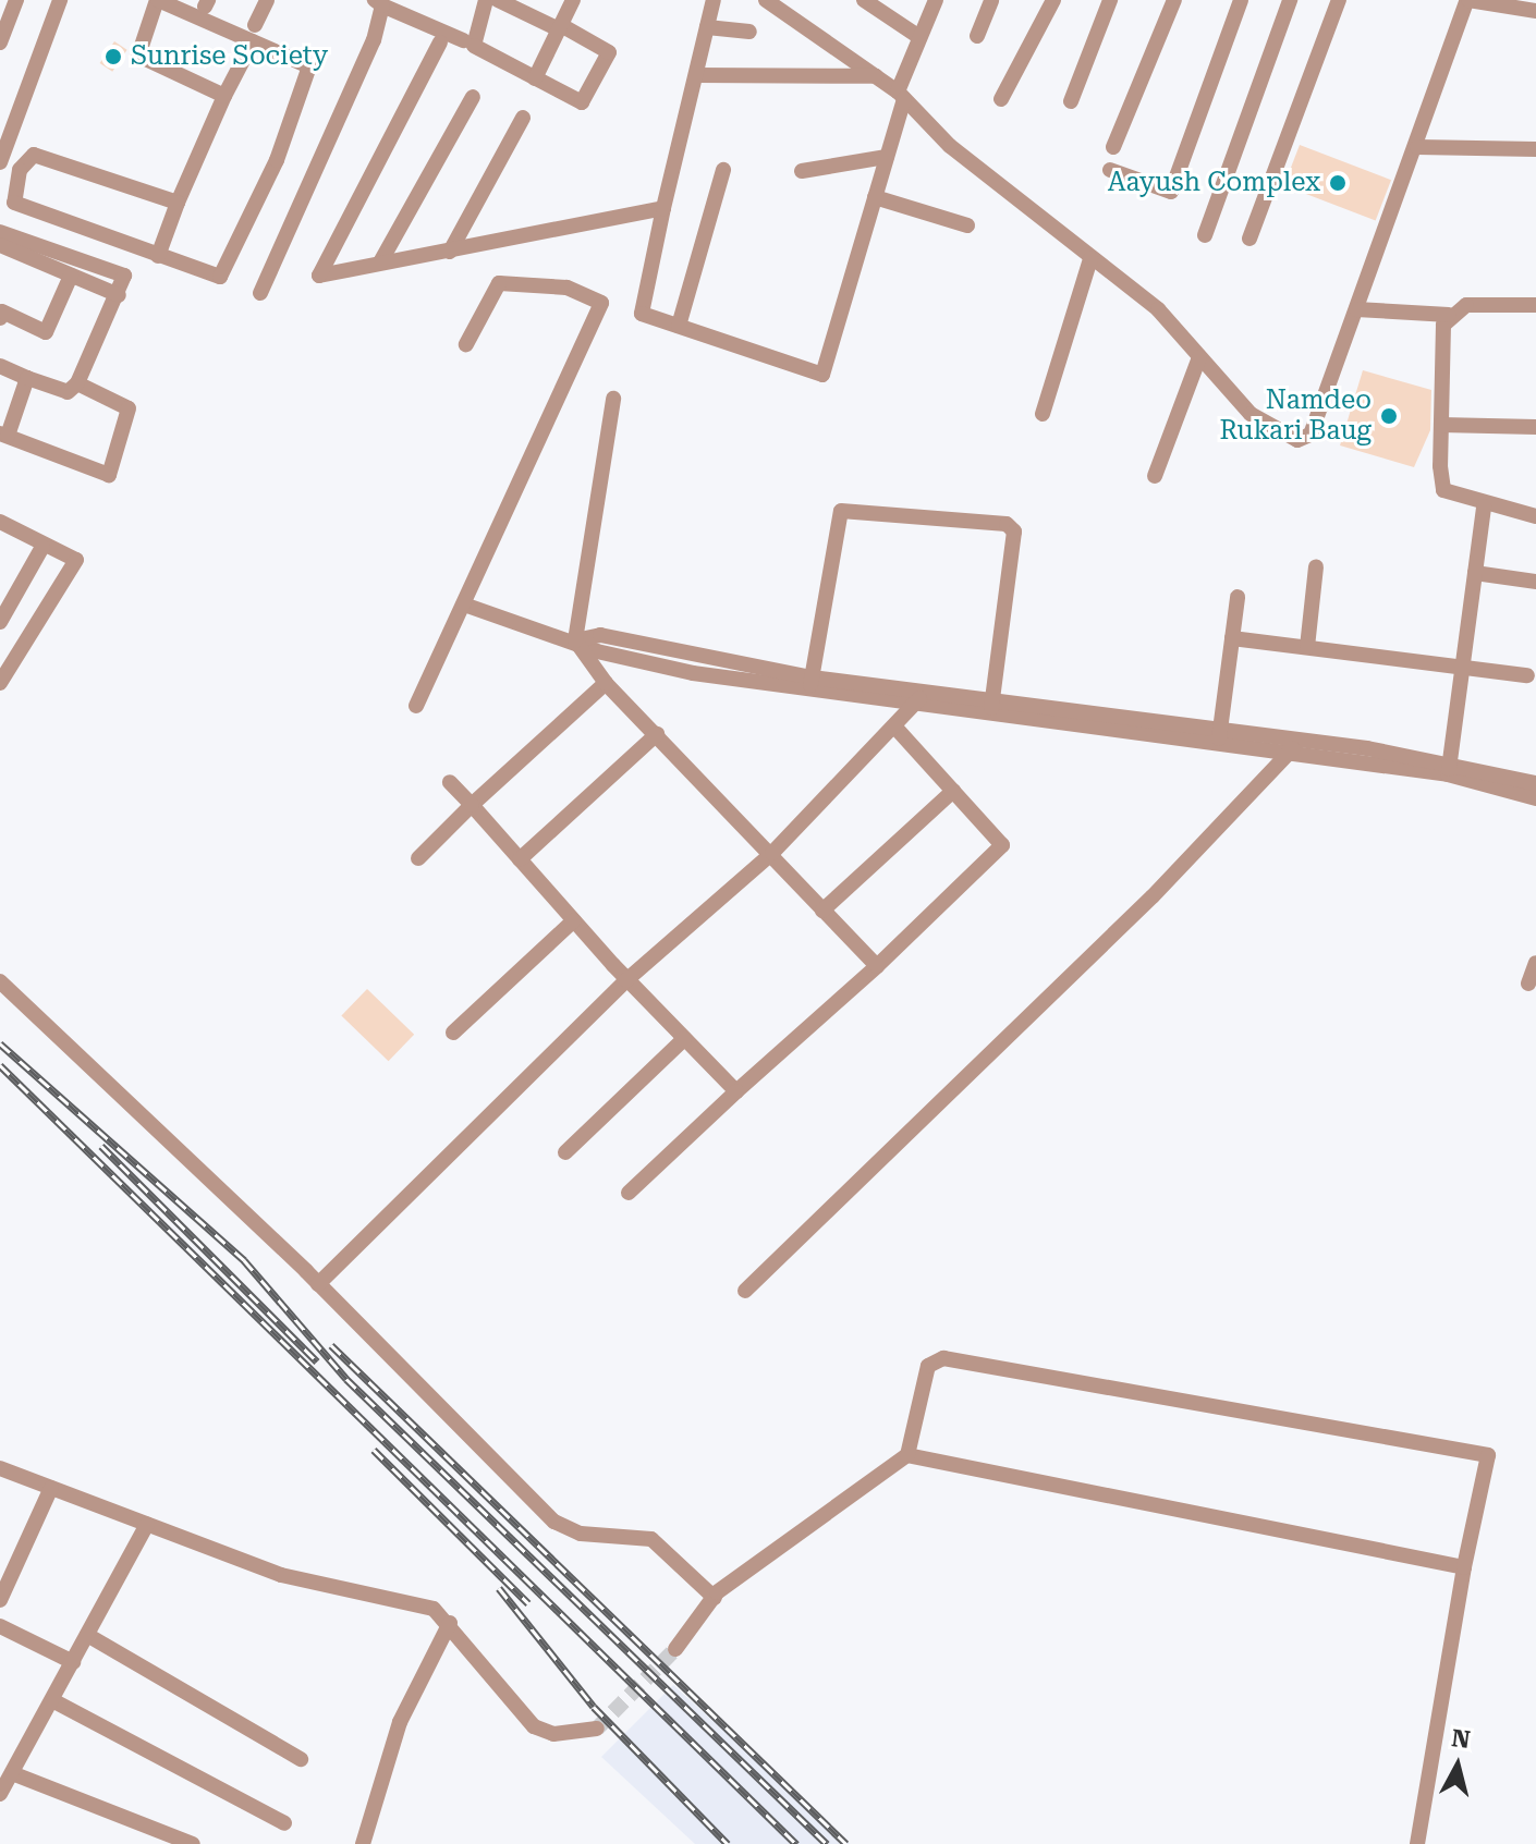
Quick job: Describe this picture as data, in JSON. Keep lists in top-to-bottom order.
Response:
{
  "places": ["Sunrise Society", "Aayush Complex", "Namdeo Rukari Baug"],
  "north": "top"
}
